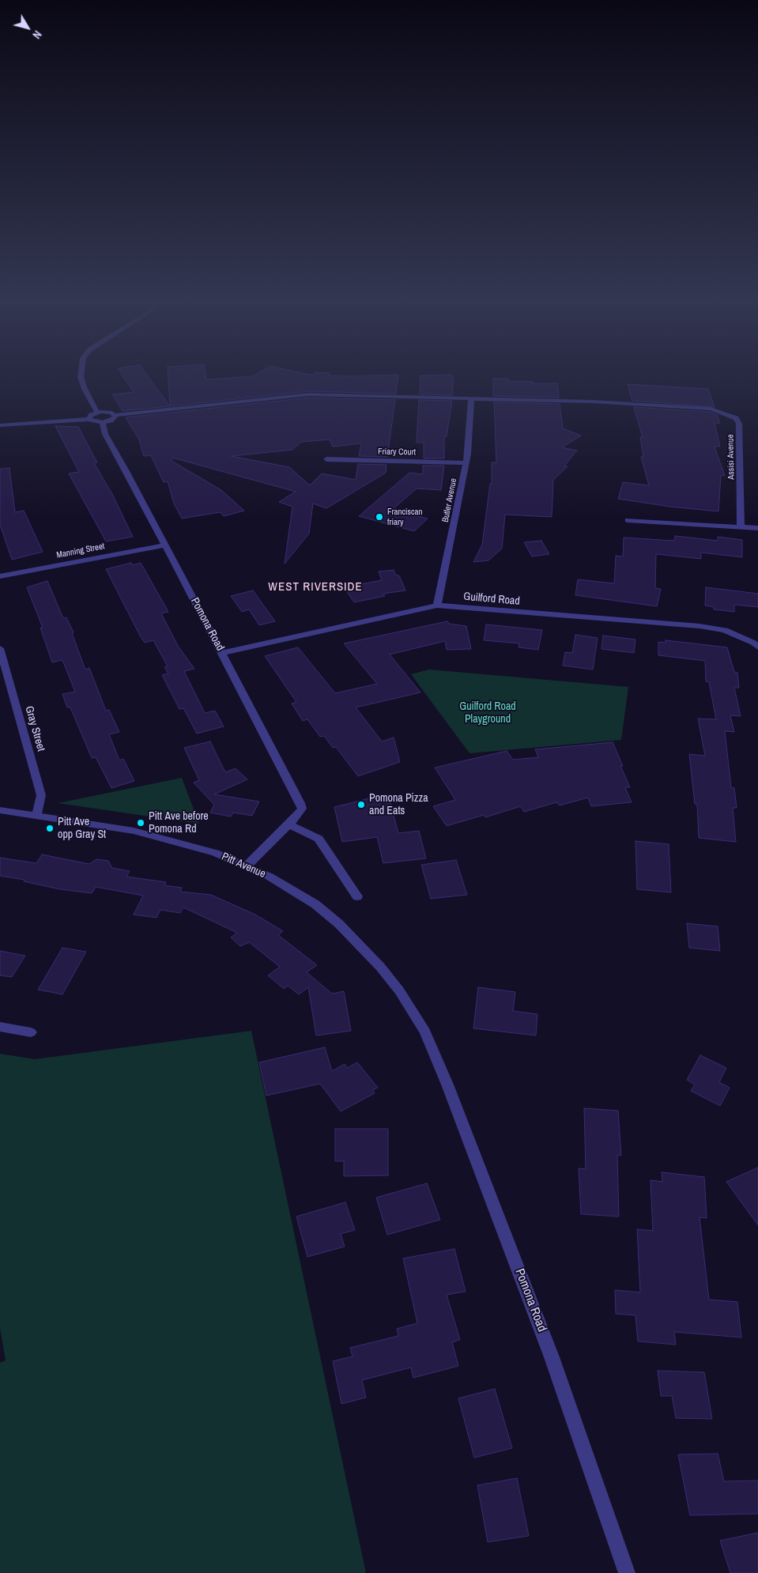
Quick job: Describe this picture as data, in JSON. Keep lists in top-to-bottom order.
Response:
{
  "streets": {
    "street": [
      "Friary Court",
      "Assisi Avenue",
      "Butler Avenue",
      "Manning Street",
      "Guilford Road",
      "Pomona Road",
      "Gray Street",
      "Pitt Avenue"
    ]
  },
  "crossings": [
    ["Friary Court", "Butler Avenue"],
    ["Assisi Avenue", "Butler Avenue"],
    ["Butler Avenue", "Guilford Road"],
    ["Manning Street", "Pomona Road"],
    ["Guilford Road", "Pomona Road"],
    ["Pomona Road", "Pitt Avenue"],
    ["Gray Street", "Pitt Avenue"]
  ],
  "districts": ["WEST RIVERSIDE"],
  "parks": ["Guilford Road Playground"],
  "places": [
    "Franciscan friary",
    "Pomona Pizza and Eats",
    "Pitt Ave before Pomona Rd",
    "Pitt Ave opp Gray St"
  ],
  "north": "bottom right"
}
